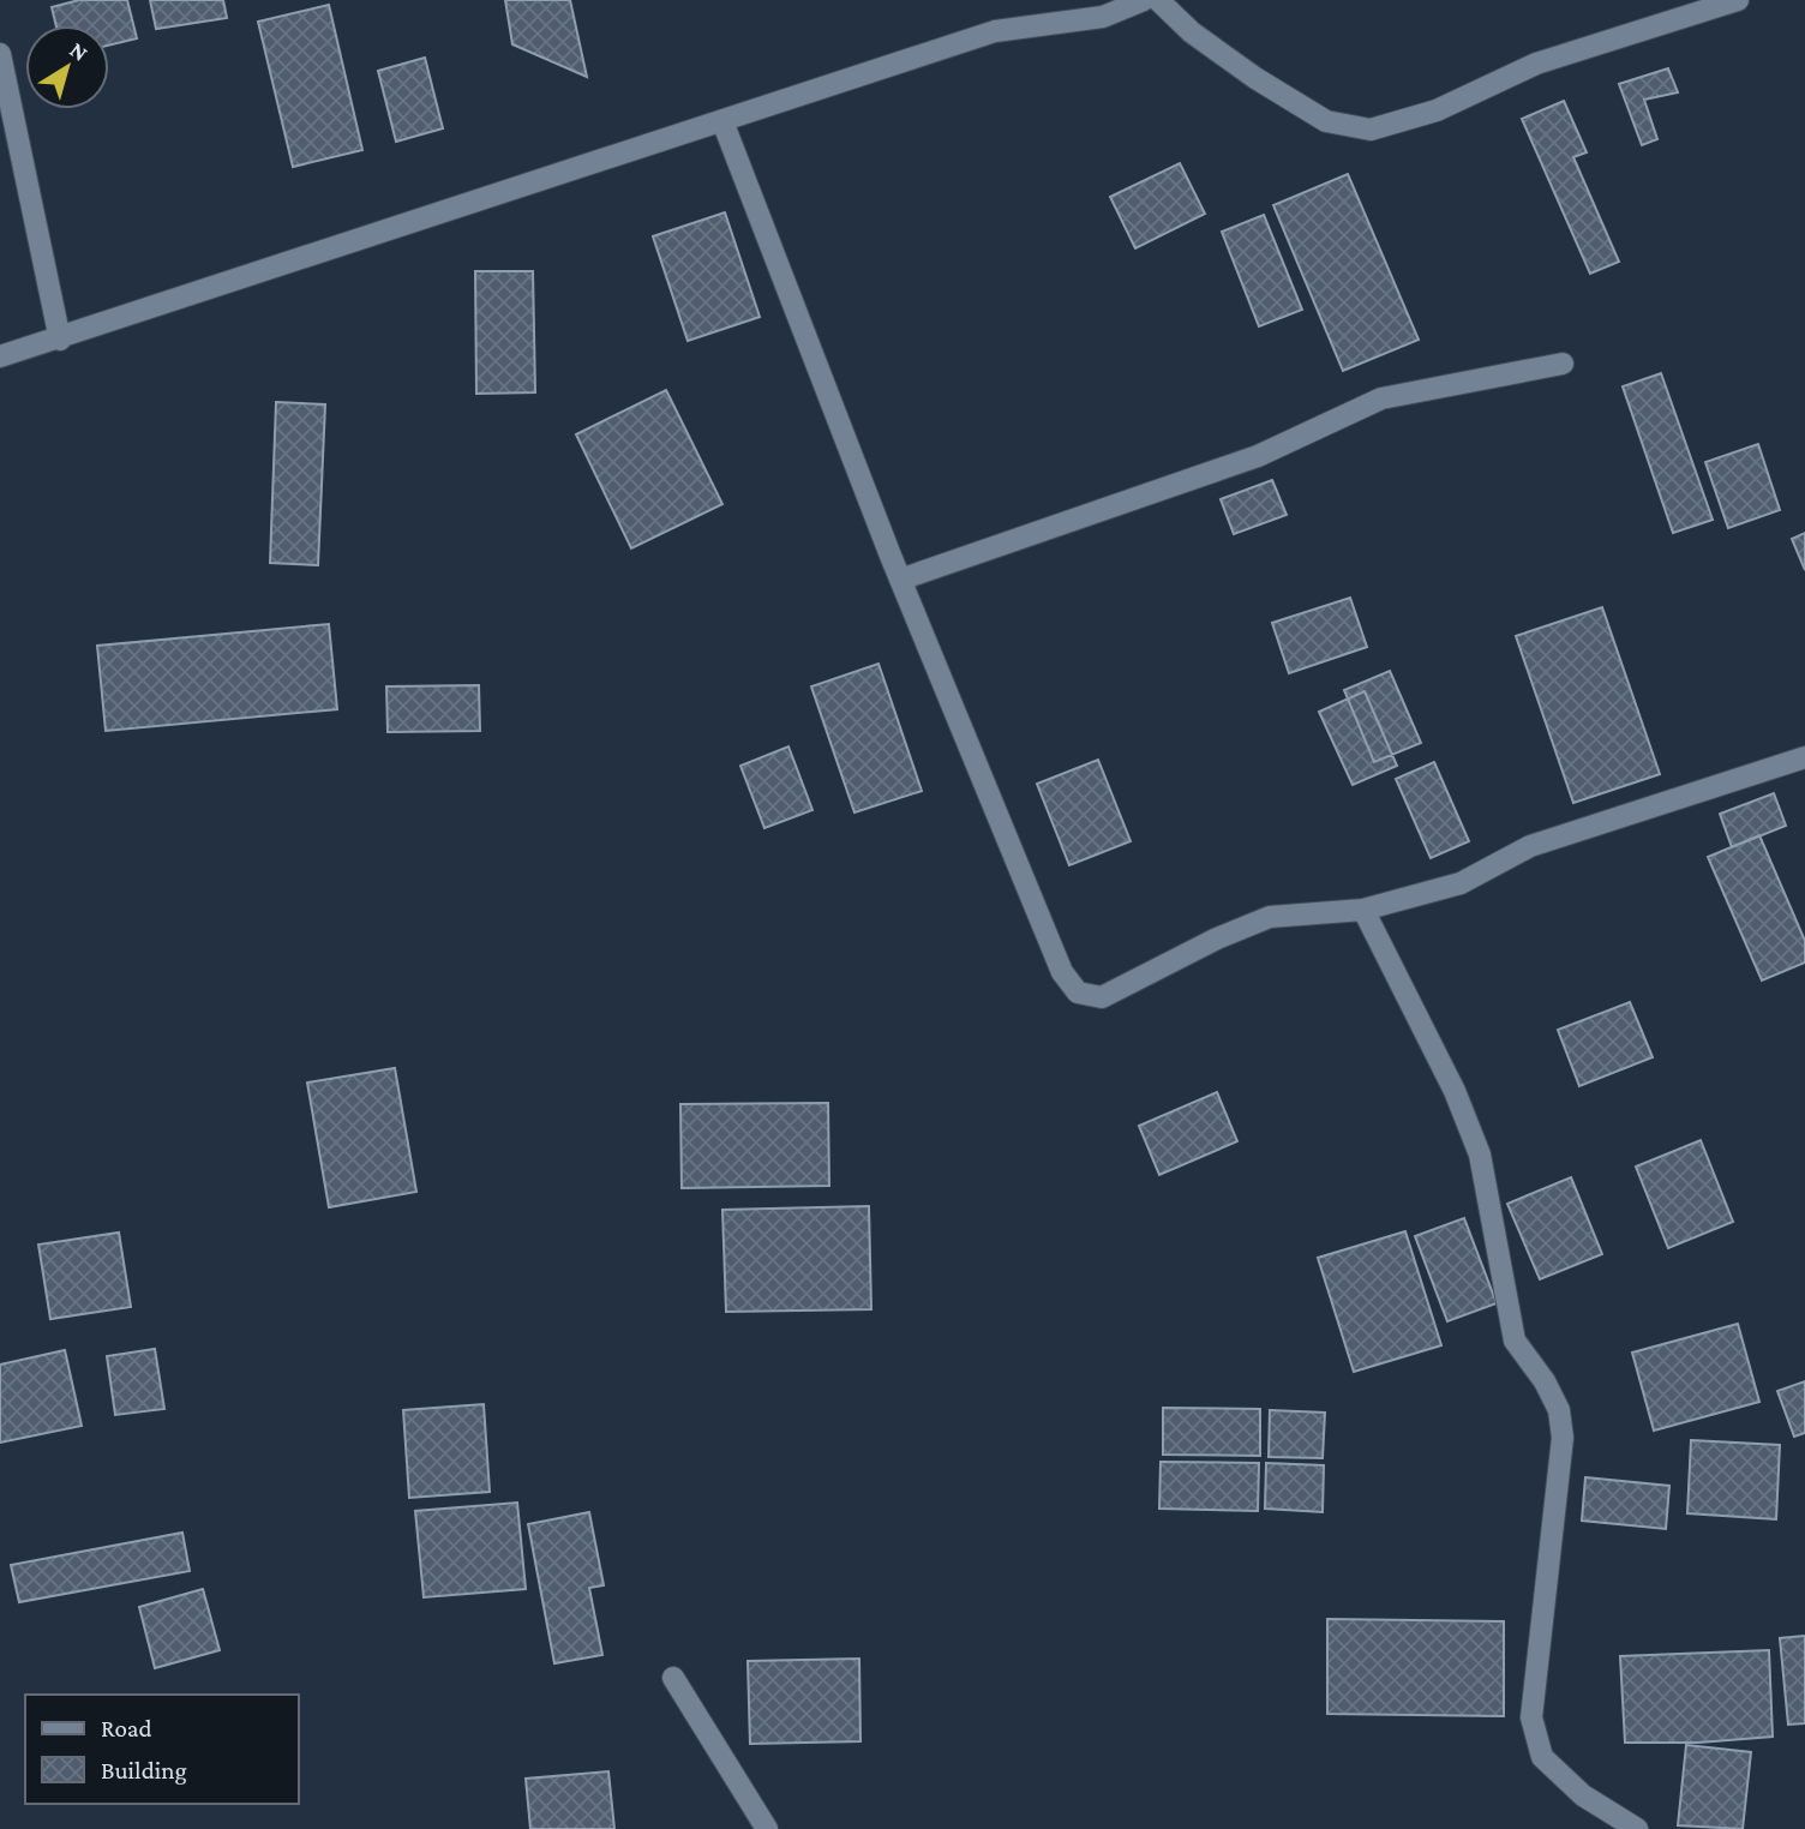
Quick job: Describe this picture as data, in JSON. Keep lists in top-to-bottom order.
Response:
{
  "legend": ["Road", "Building"],
  "north": "top right"
}
